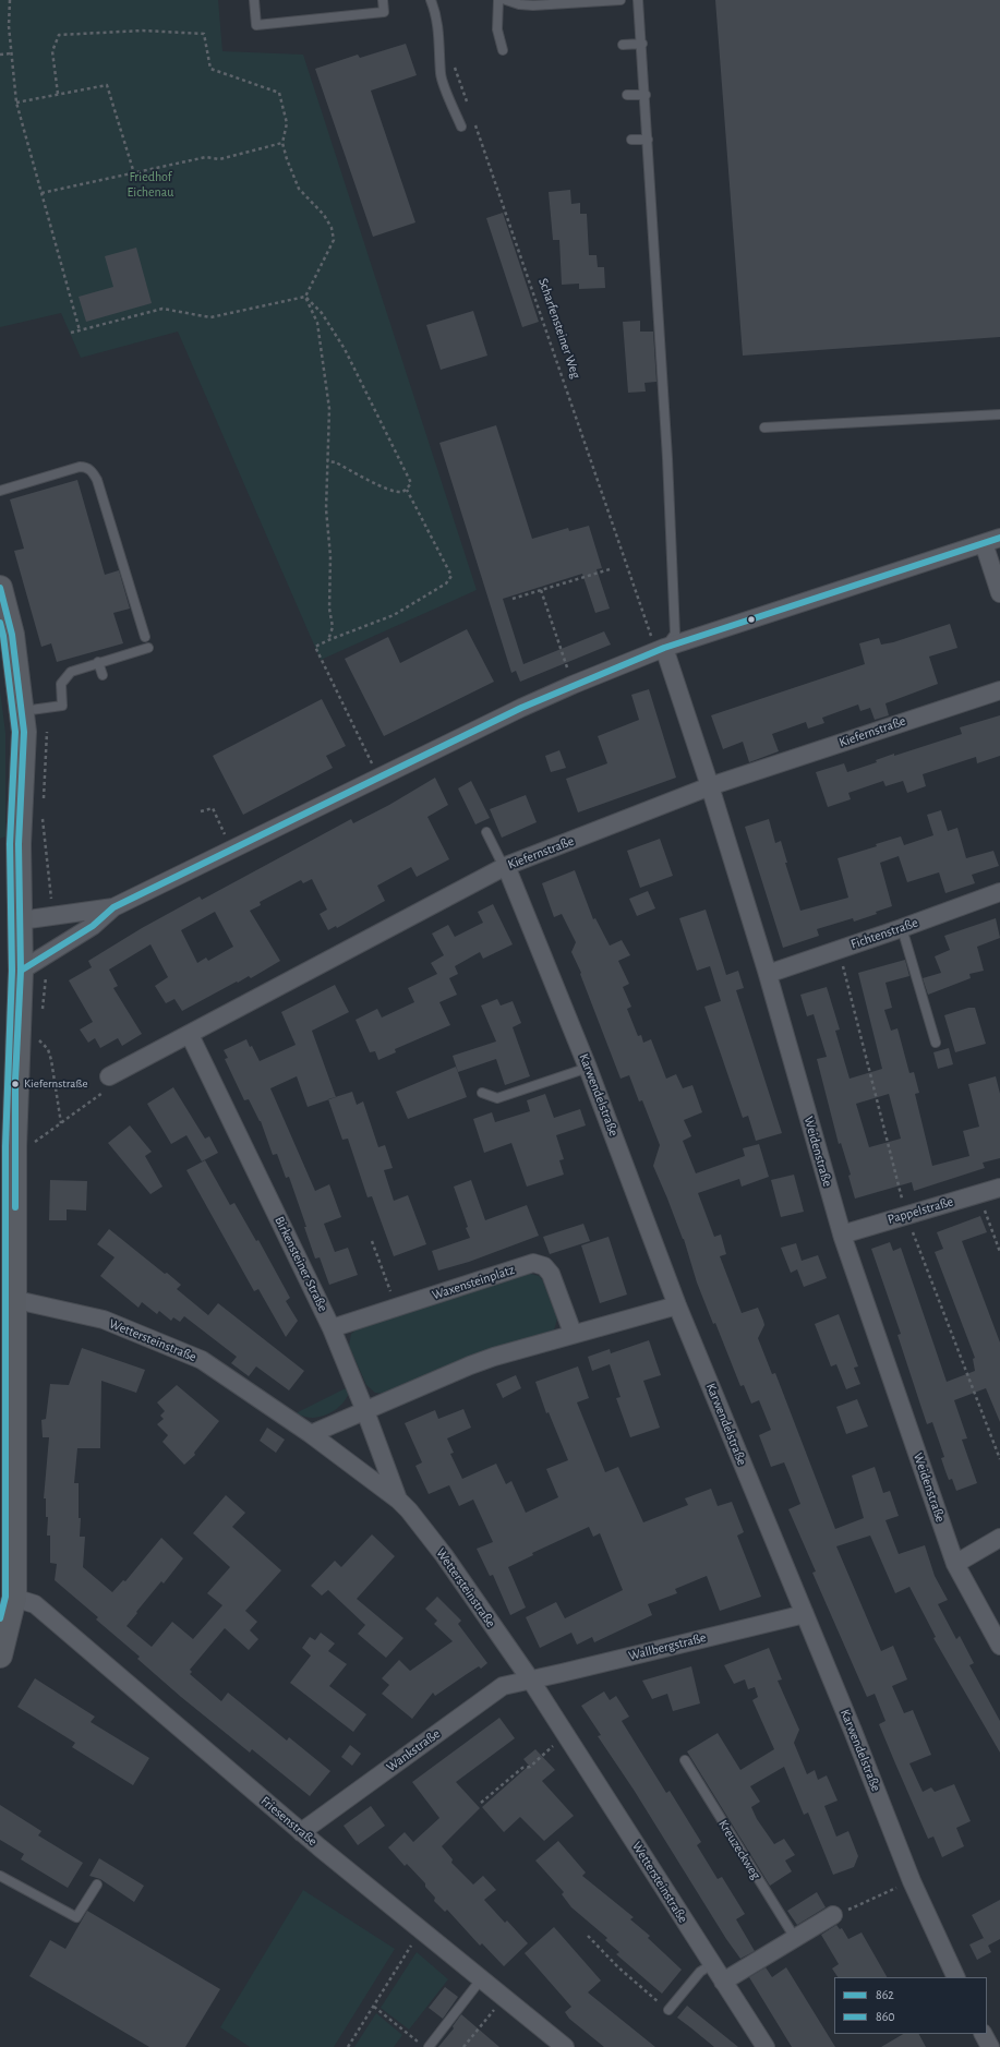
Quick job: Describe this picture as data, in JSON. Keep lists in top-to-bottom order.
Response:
{
  "streets": {
    "street": [
      "Kiefernstraße",
      "Fichtenstraße",
      "Karwendelstraße",
      "Weidenstraße",
      "Pappelstraße",
      "Birkensteiner Straße",
      "Waxensteinplatz",
      "Wettersteinstraße",
      "Wallbergstraße",
      "Wankstraße",
      "Friesenstraße"
    ],
    "lane": ["Kreuzeckweg"],
    "path": ["Scharfensteiner Weg"]
  },
  "crossings": [
    ["Scharfensteiner Weg", "Weidenstraße"],
    ["Kiefernstraße", "Karwendelstraße"],
    ["Kiefernstraße", "Weidenstraße"],
    ["Kiefernstraße", "Birkensteiner Straße"],
    ["Fichtenstraße", "Weidenstraße"],
    ["Karwendelstraße", "Wallbergstraße"],
    ["Weidenstraße", "Pappelstraße"],
    ["Birkensteiner Straße", "Waxensteinplatz"],
    ["Birkensteiner Straße", "Wettersteinstraße"],
    ["Wettersteinstraße", "Wallbergstraße"],
    ["Wettersteinstraße", "Wankstraße"],
    ["Wallbergstraße", "Wankstraße"],
    ["Wankstraße", "Friesenstraße"]
  ],
  "parks": ["Friedhof Eichenau"],
  "places": ["Kiefernstraße"],
  "lines": ["transit line 862", "transit line 860"],
  "legend": ["862", "860"]
}
